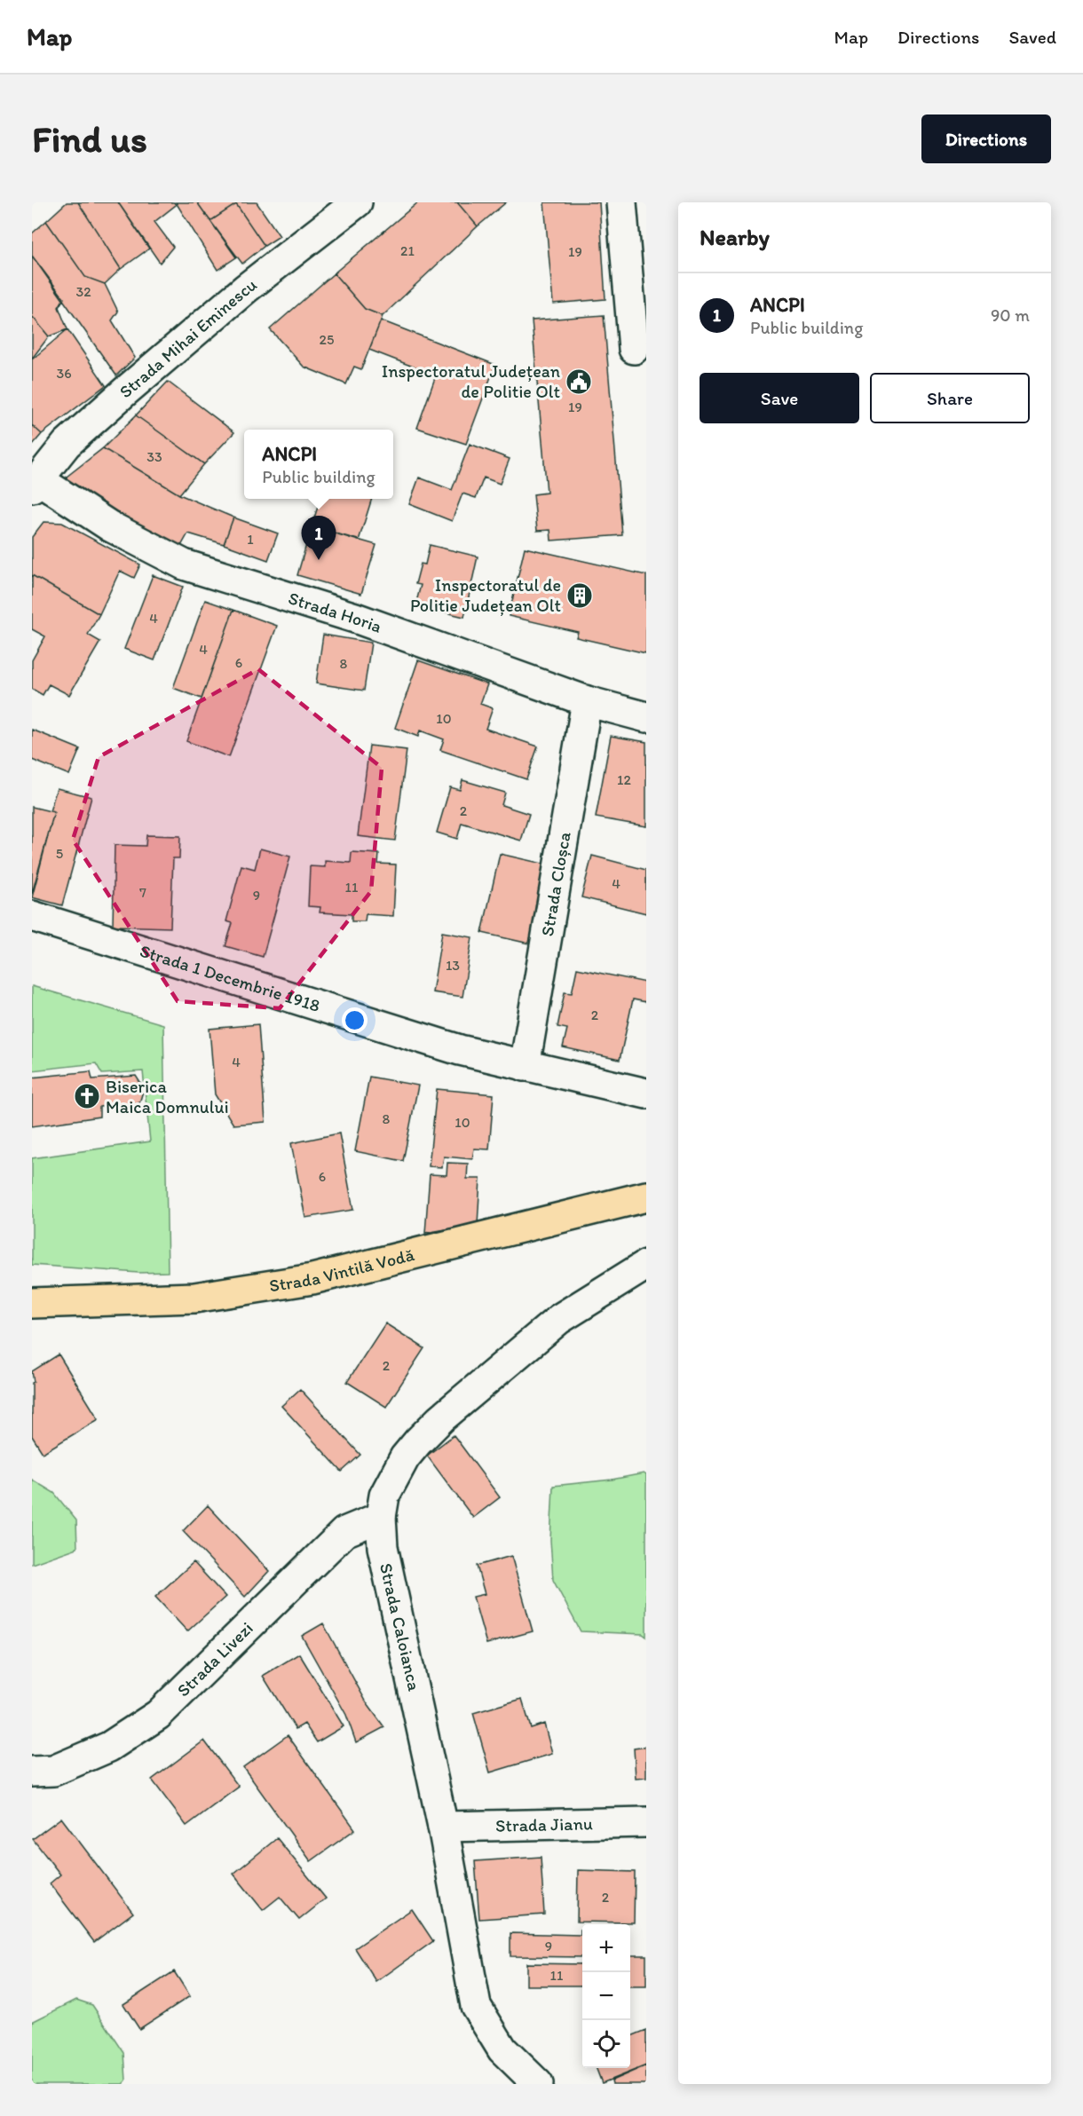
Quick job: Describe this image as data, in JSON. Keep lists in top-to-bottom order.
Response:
{
  "streets": {
    "main road": ["Strada Vintilă Vodă"],
    "street": [
      "Strada Mihai Eminescu",
      "Strada Horia",
      "Strada Cloșca",
      "Strada 1 Decembrie 1918",
      "Strada Caloianca",
      "Strada Livezi",
      "Strada Jianu"
    ]
  },
  "crossings": [
    ["Strada Mihai Eminescu", "Strada Horia"],
    ["Strada Horia", "Strada Cloșca"],
    ["Strada Cloșca", "Strada 1 Decembrie 1918"],
    ["Strada Caloianca", "Strada Livezi"],
    ["Strada Caloianca", "Strada Jianu"]
  ],
  "places": {
    "public building": ["Inspectoratul Județean de Politie Olt"],
    "building": ["Inspectoratul de Politie Județean Olt"],
    "church": ["Biserica Maica Domnului"]
  },
  "house_numbers": [
    "21",
    "19",
    "32",
    "25",
    "36",
    "19",
    "33",
    "1",
    "4",
    "4",
    "6",
    "8",
    "10",
    "12",
    "2",
    "5",
    "4",
    "11",
    "7",
    "9",
    "13",
    "2",
    "4",
    "8",
    "10",
    "6",
    "2",
    "2",
    "9",
    "11"
  ],
  "page": {
    "header": "Map",
    "nav": ["Map", "Directions", "Saved"],
    "buttons": [
      "Directions",
      ["Save", "Share"]
    ],
    "title": "Find us",
    "heading": "Nearby",
    "list": [
      {
        "mark": "1",
        "name": "ANCPI",
        "note": "Public building",
        "value": "90 m"
      }
    ],
    "popup": ["ANCPI", "Public building"],
    "pins": "1",
    "map_buttons": ["+", "−"]
  }
}
